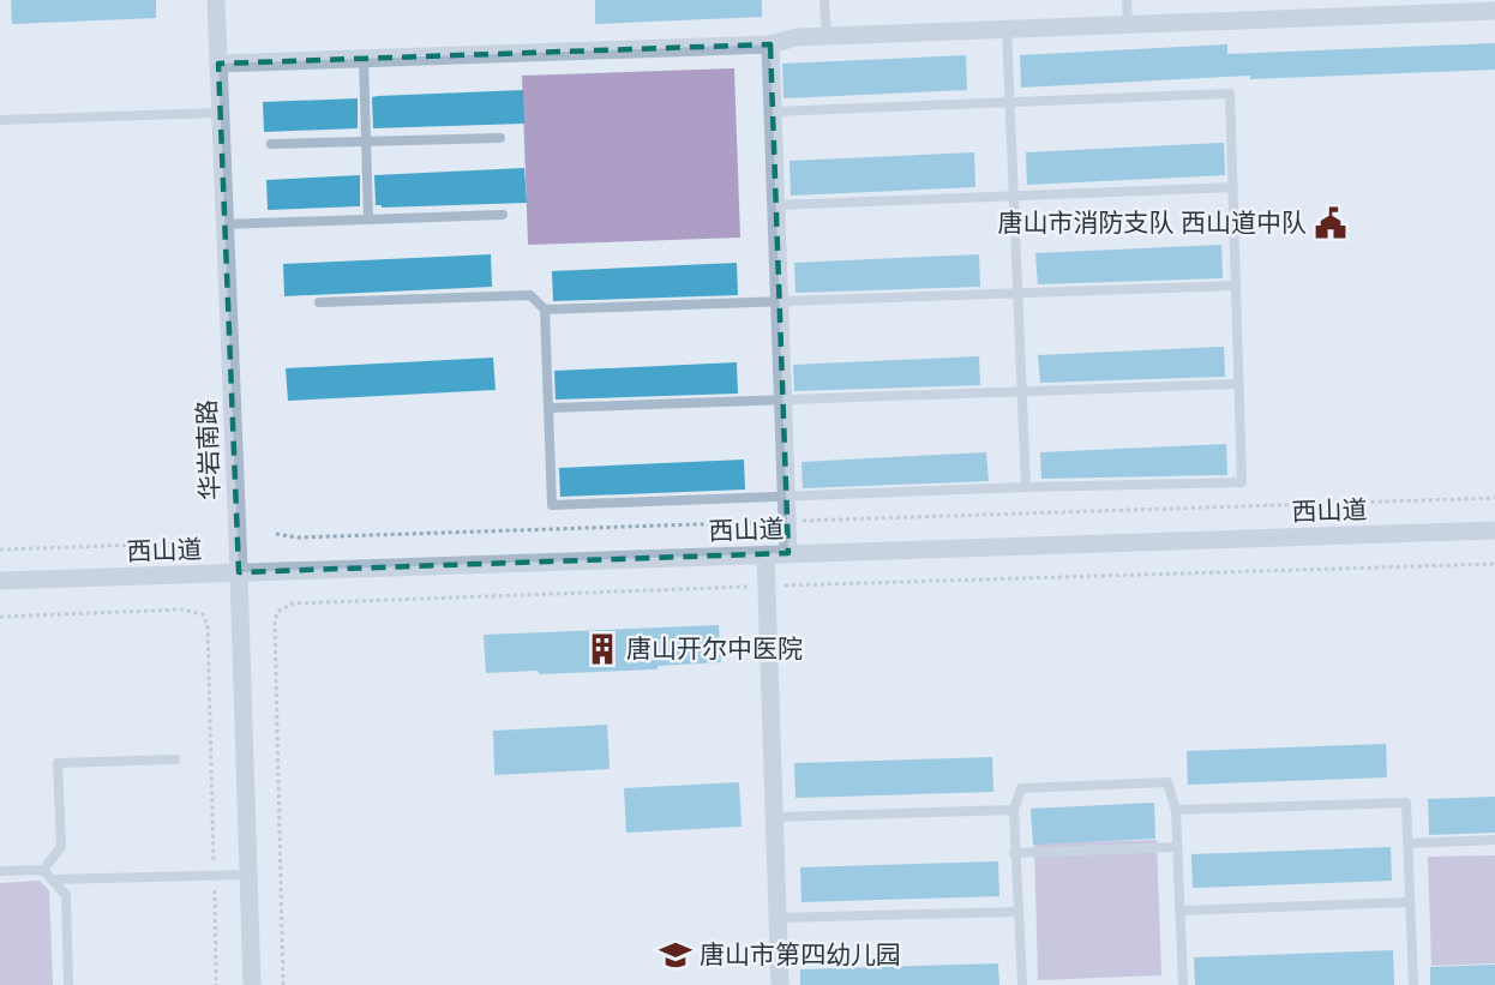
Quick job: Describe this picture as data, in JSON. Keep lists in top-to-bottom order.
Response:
{
  "streets": {
    "street": ["华岩南路", "西山道"]
  },
  "crossings": [
    ["华岩南路", "西山道"]
  ],
  "places": {
    "public building": ["唐山市消防支队 西山道中队"],
    "building": ["唐山开尔中医院"],
    "school or university": ["唐山市第四幼儿园"]
  }
}
